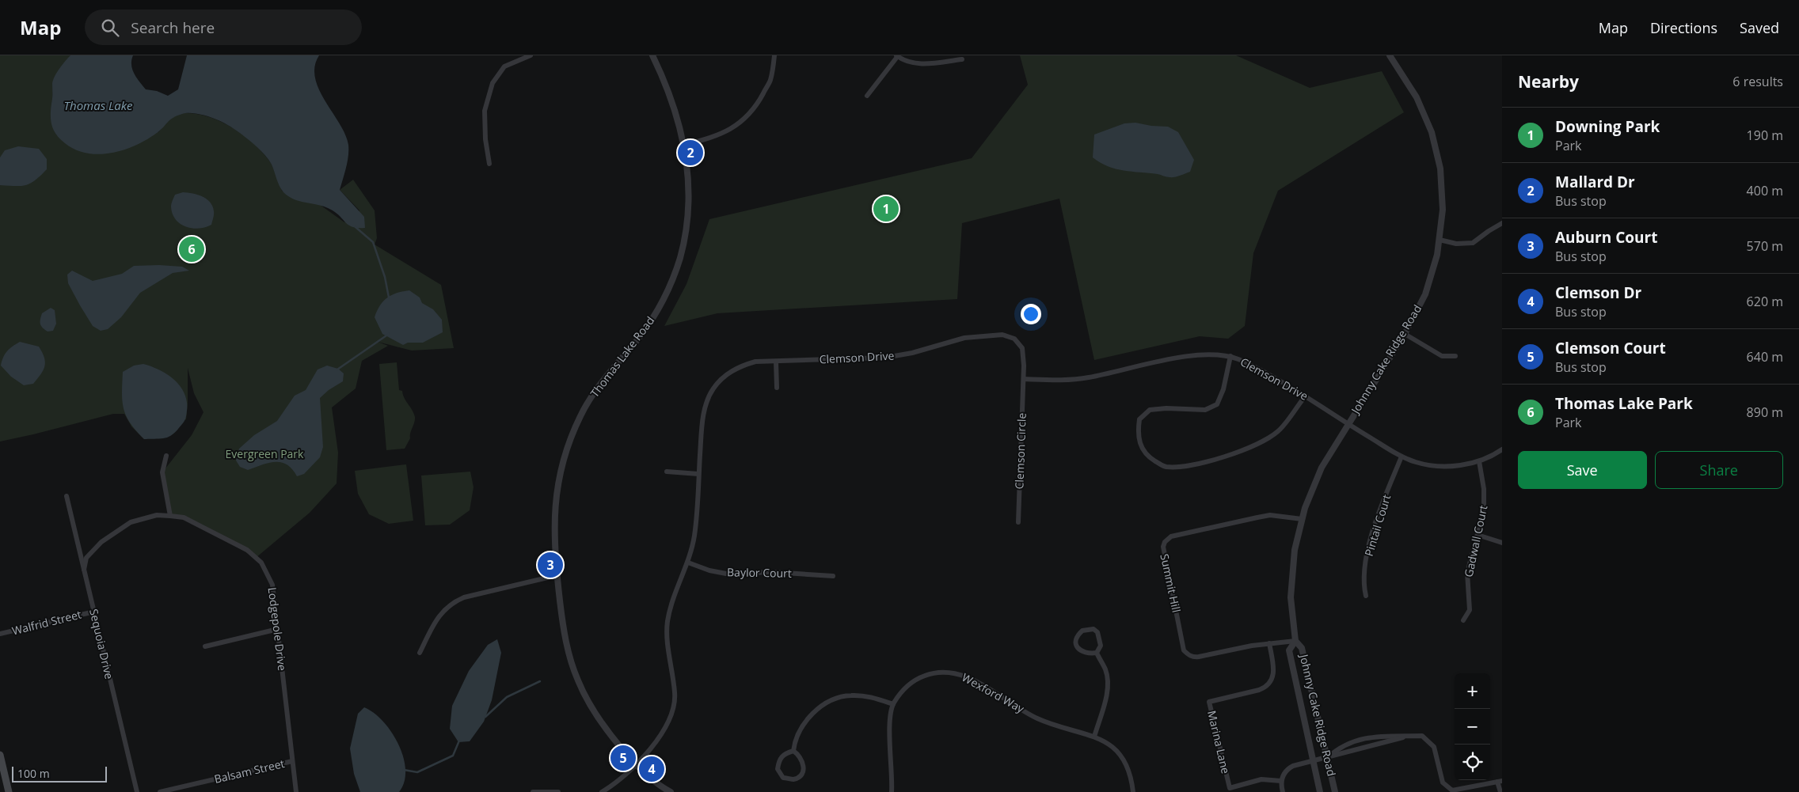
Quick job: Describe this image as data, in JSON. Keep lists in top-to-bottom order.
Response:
{
  "streets": {
    "street": [
      "Thomas Lake Road",
      "Clemson Drive",
      "Johnny Cake Ridge Road",
      "Clemson Circle",
      "Pintail Court",
      "Gadwall Court",
      "Baylor Court",
      "Summit Hill",
      "Walfrid Street",
      "Lodgepole Drive",
      "Sequoia Drive",
      "Wexford Way",
      "Marina Lane",
      "Balsam Street"
    ]
  },
  "crossings": [
    ["Thomas Lake Road", "Clemson Drive"],
    ["Clemson Drive", "Johnny Cake Ridge Road"],
    ["Clemson Drive", "Clemson Circle"],
    ["Clemson Drive", "Pintail Court"],
    ["Clemson Drive", "Gadwall Court"],
    ["Clemson Drive", "Baylor Court"],
    ["Johnny Cake Ridge Road", "Summit Hill"],
    ["Summit Hill", "Marina Lane"],
    ["Walfrid Street", "Sequoia Drive"],
    ["Lodgepole Drive", "Sequoia Drive"],
    ["Lodgepole Drive", "Balsam Street"]
  ],
  "water": ["Thomas Lake"],
  "parks": ["Evergreen Park"],
  "scale_bar": "100 m",
  "page": {
    "header": "Map",
    "search": "Search here",
    "nav": ["Map", "Directions", "Saved"],
    "heading": ["Nearby", "6 results"],
    "list": [
      {
        "mark": "1",
        "name": "Downing Park",
        "note": "Park",
        "value": "190 m"
      },
      {
        "mark": "2",
        "name": "Mallard Dr",
        "note": "Bus stop",
        "value": "400 m"
      },
      {
        "mark": "3",
        "name": "Auburn Court",
        "note": "Bus stop",
        "value": "570 m"
      },
      {
        "mark": "4",
        "name": "Clemson Dr",
        "note": "Bus stop",
        "value": "620 m"
      },
      {
        "mark": "5",
        "name": "Clemson Court",
        "note": "Bus stop",
        "value": "640 m"
      },
      {
        "mark": "6",
        "name": "Thomas Lake Park",
        "note": "Park",
        "value": "890 m"
      }
    ],
    "pins": [
      "2",
      "1",
      "6",
      "3",
      "5",
      "4"
    ],
    "buttons": ["Save", "Share"],
    "map_buttons": ["+", "−"],
    "scale": "100 m"
  }
}
